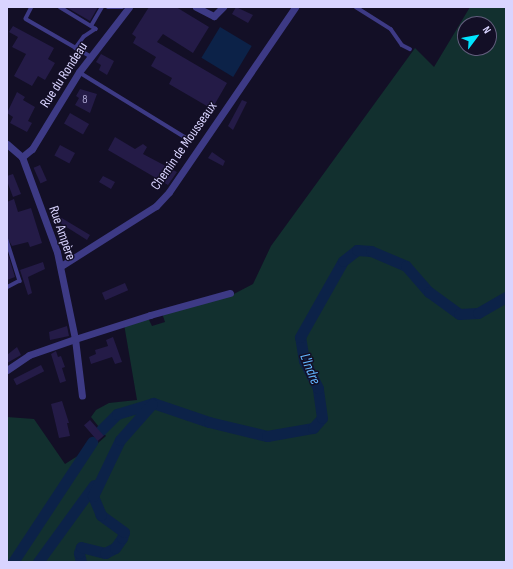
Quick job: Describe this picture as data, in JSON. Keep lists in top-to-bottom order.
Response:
{
  "streets": {
    "street": ["Rue du Rondeau", "Chemin de Mousseaux", "Rue Ampère"]
  },
  "crossings": [
    ["Rue du Rondeau", "Rue Ampère"],
    ["Chemin de Mousseaux", "Rue Ampère"]
  ],
  "water": ["L'Indre"],
  "house_numbers": ["8"],
  "north": "top right"
}
